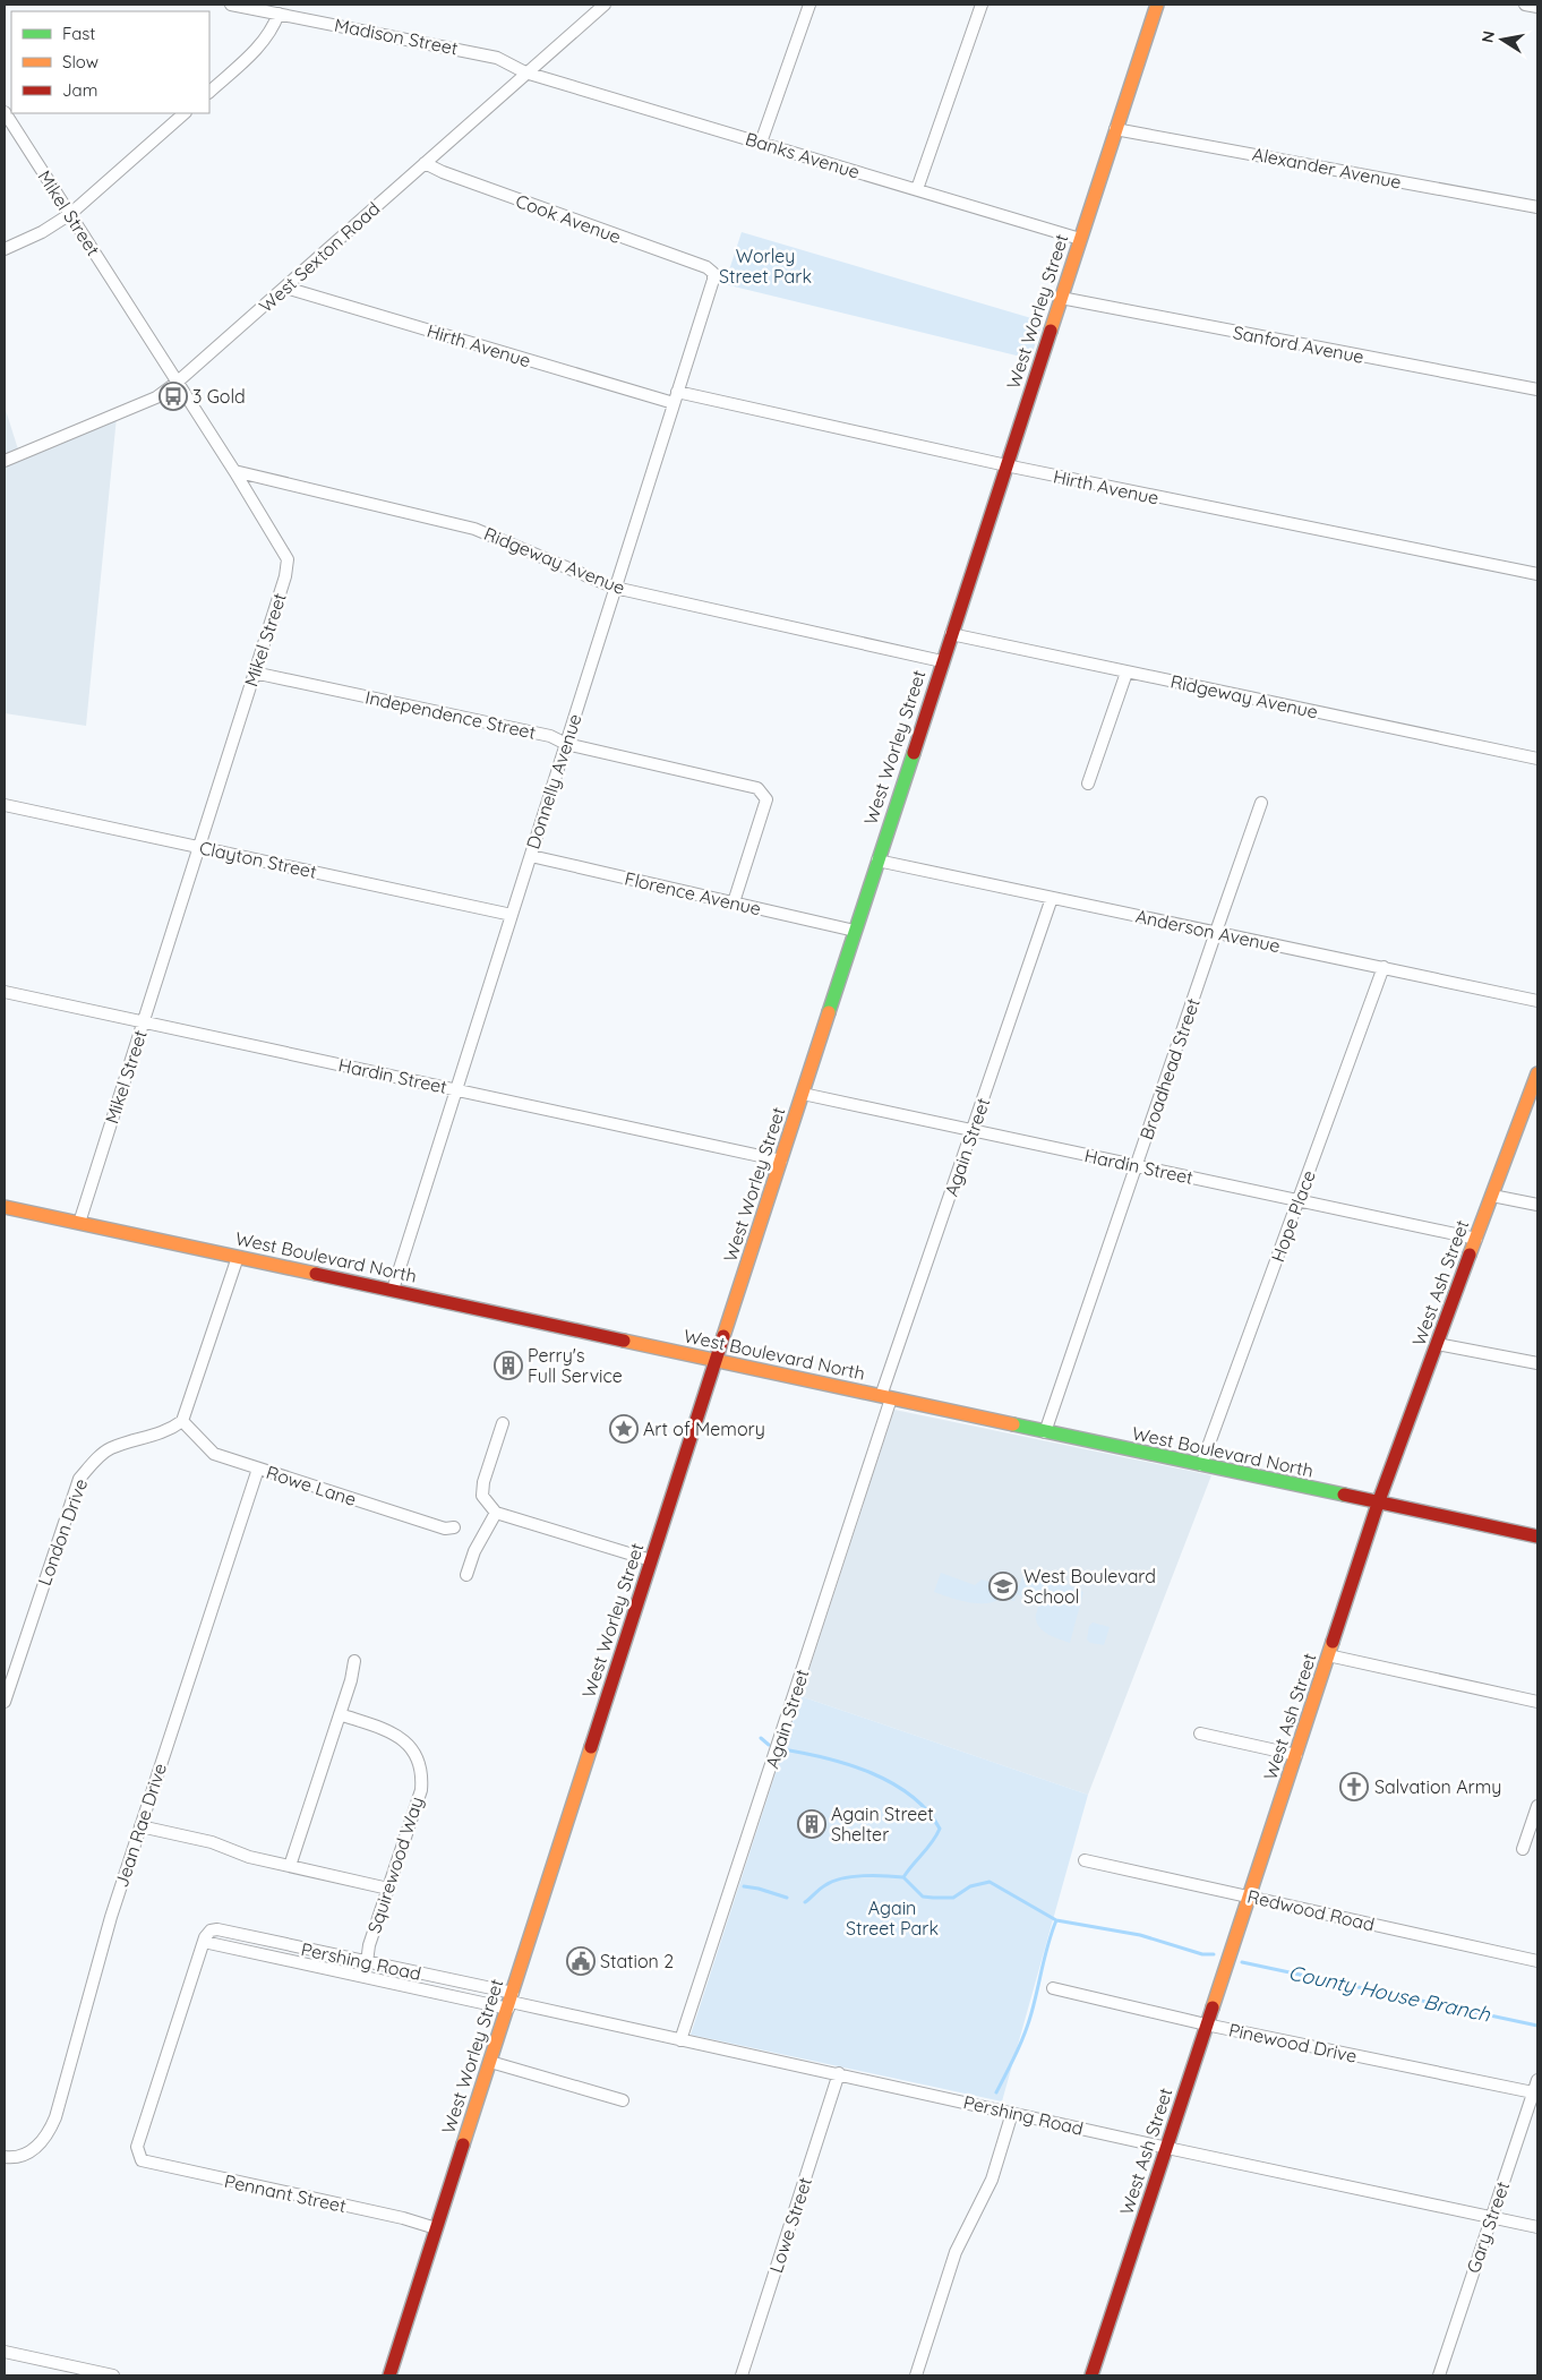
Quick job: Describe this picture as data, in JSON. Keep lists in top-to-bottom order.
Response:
{
  "streets": {
    "street": [
      "Madison Street",
      "Banks Avenue",
      "Alexander Avenue",
      "Mikel Street",
      "Cook Avenue",
      "West Sexton Road",
      "West Worley Street",
      "Sanford Avenue",
      "Hirth Avenue",
      "Ridgeway Avenue",
      "Independence Street",
      "Donnelly Avenue",
      "Clayton Street",
      "Florence Avenue",
      "Anderson Avenue",
      "Broadhead Street",
      "Hardin Street",
      "Again Street",
      "Hope Place",
      "West Boulevard North",
      "West Ash Street",
      "Rowe Lane",
      "London Drive",
      "Jean Rae Drive",
      "Squirewood Way",
      "Redwood Road",
      "Pershing Road",
      "Pinewood Drive",
      "Pennant Street",
      "Lowe Street",
      "Gary Street"
    ]
  },
  "crossings": [
    ["Madison Street", "Banks Avenue"],
    ["Madison Street", "West Sexton Road"],
    ["Banks Avenue", "West Sexton Road"],
    ["Banks Avenue", "West Worley Street"],
    ["Alexander Avenue", "West Worley Street"],
    ["Mikel Street", "West Sexton Road"],
    ["Mikel Street", "Ridgeway Avenue"],
    ["Mikel Street", "Independence Street"],
    ["Mikel Street", "Clayton Street"],
    ["Mikel Street", "Hardin Street"],
    ["Mikel Street", "West Boulevard North"],
    ["Cook Avenue", "West Sexton Road"],
    ["Cook Avenue", "Donnelly Avenue"],
    ["West Sexton Road", "Hirth Avenue"],
    ["West Worley Street", "Sanford Avenue"],
    ["West Worley Street", "Hirth Avenue"],
    ["West Worley Street", "Ridgeway Avenue"],
    ["West Worley Street", "Florence Avenue"],
    ["West Worley Street", "Anderson Avenue"],
    ["West Worley Street", "Hardin Street"],
    ["West Worley Street", "West Boulevard North"],
    ["West Worley Street", "Pershing Road"],
    ["West Worley Street", "Pennant Street"],
    ["Hirth Avenue", "Donnelly Avenue"],
    ["Ridgeway Avenue", "Donnelly Avenue"],
    ["Independence Street", "Donnelly Avenue"],
    ["Independence Street", "Florence Avenue"],
    ["Donnelly Avenue", "Clayton Street"],
    ["Donnelly Avenue", "Florence Avenue"],
    ["Donnelly Avenue", "Hardin Street"],
    ["Donnelly Avenue", "West Boulevard North"],
    ["Anderson Avenue", "Broadhead Street"],
    ["Anderson Avenue", "Again Street"],
    ["Anderson Avenue", "Hope Place"],
    ["Broadhead Street", "Hardin Street"],
    ["Broadhead Street", "West Boulevard North"],
    ["Hardin Street", "Again Street"],
    ["Hardin Street", "Hope Place"],
    ["Hardin Street", "West Ash Street"],
    ["Again Street", "West Boulevard North"],
    ["Again Street", "Pershing Road"],
    ["Hope Place", "West Boulevard North"],
    ["West Boulevard North", "West Ash Street"],
    ["West Ash Street", "Redwood Road"],
    ["West Ash Street", "Pershing Road"],
    ["West Ash Street", "Pinewood Drive"],
    ["Rowe Lane", "London Drive"],
    ["Rowe Lane", "Jean Rae Drive"],
    ["Squirewood Way", "Pershing Road"],
    ["Pershing Road", "Pennant Street"],
    ["Pershing Road", "Lowe Street"],
    ["Pershing Road", "Gary Street"],
    ["Pinewood Drive", "Gary Street"]
  ],
  "water": ["County House Branch"],
  "parks": ["Worley Street Park", "Again Street Park"],
  "places": {
    "bus stop": ["3 Gold"],
    "building": ["Perry's Full Service", "Again Street Shelter"],
    "place": ["Art of Memory"],
    "school or university": ["West Boulevard School"],
    "church": ["Salvation Army"],
    "public building": ["Station 2"]
  },
  "legend": ["Fast", "Slow", "Jam"],
  "north": "left"
}
